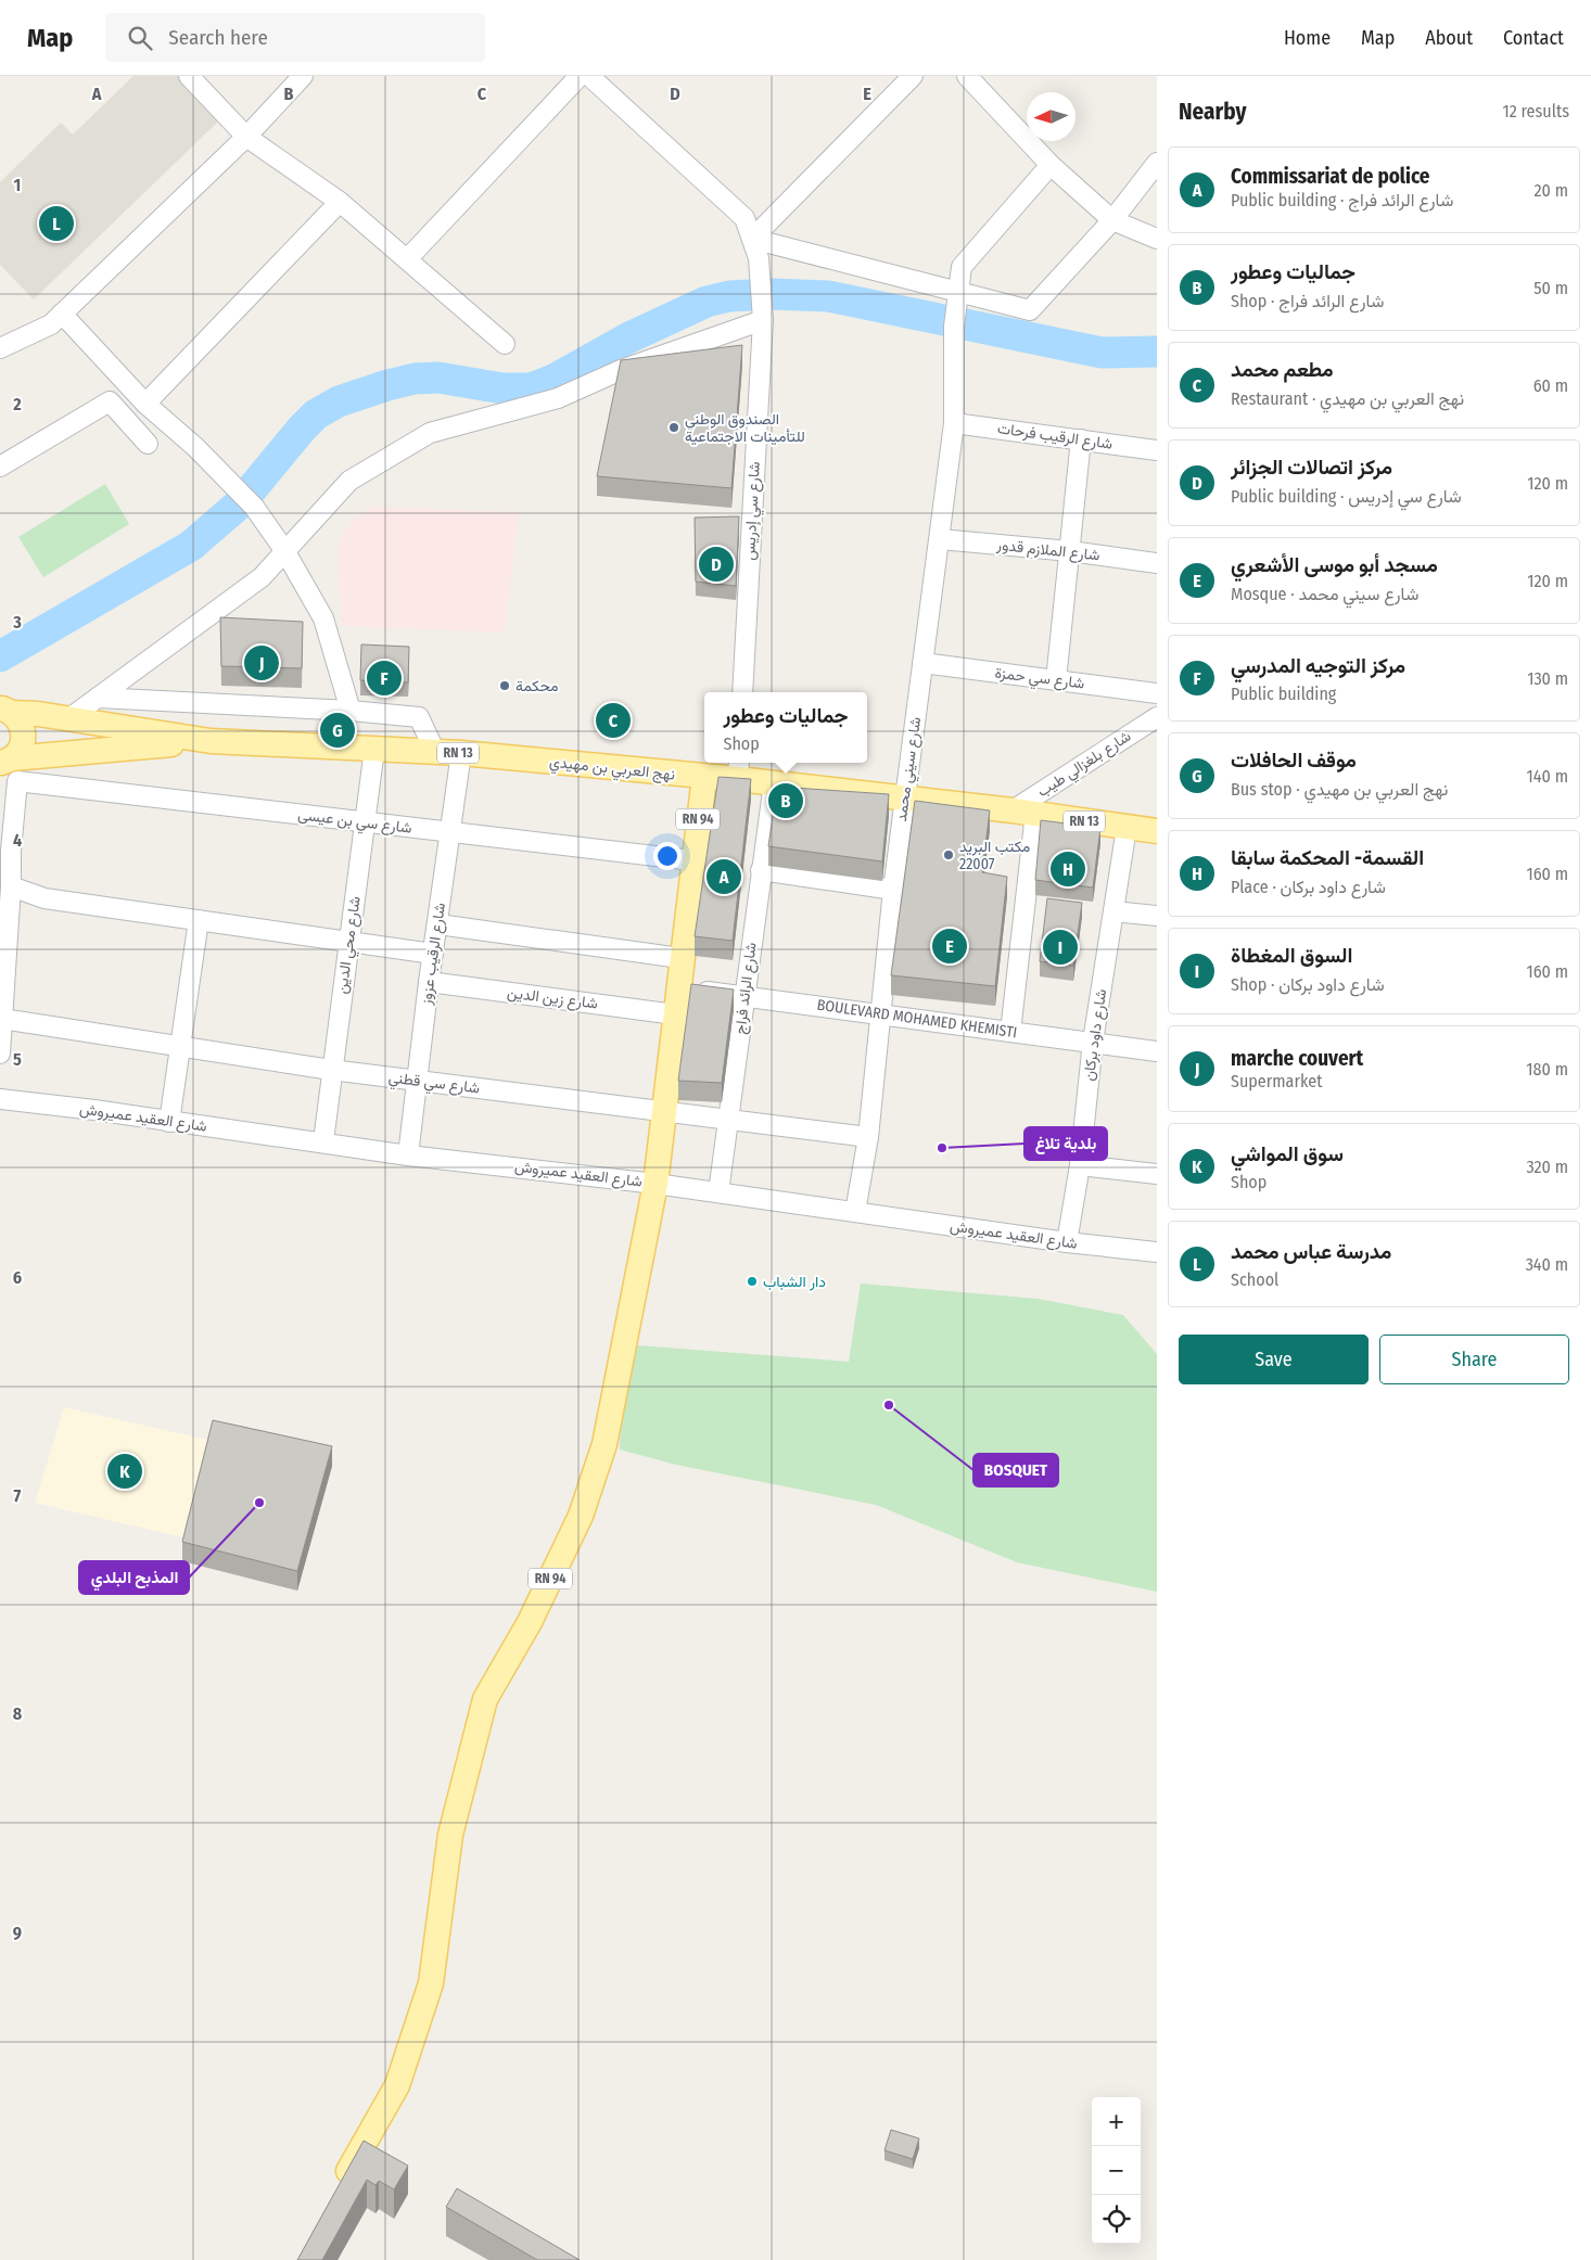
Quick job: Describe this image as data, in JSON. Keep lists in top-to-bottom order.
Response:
{
  "streets": {
    "main road": ["RN 13", "نهج العربي بن مهيدي", "RN 94"],
    "street": [
      "شارع الرقيب فرحات",
      "شارع سي إدريس",
      "شارع الملازم قدور",
      "شارع سي حمزة",
      "شارع بلغزالي طيب",
      "شارع سيني محمد",
      "شارع سي بن عيسى",
      "شارع محي الدين",
      "شارع الرقيب عزوز",
      "شارع الرائد فراج",
      "شارع زين الدين",
      "BOULEVARD MOHAMED KHEMISTI",
      "شارع داود بركان",
      "شارع سي قطني",
      "شارع العقيد عميروش"
    ]
  },
  "crossings": [
    ["شارع الرقيب فرحات", "شارع سيني محمد"],
    ["شارع الملازم قدور", "شارع سيني محمد"],
    ["شارع سي حمزة", "شارع سيني محمد"],
    ["RN 13", "شارع بلغزالي طيب"],
    ["RN 13", "نهج العربي بن مهيدي"],
    ["RN 13", "شارع سي بن عيسى"],
    ["RN 13", "شارع داود بركان"],
    ["شارع بلغزالي طيب", "نهج العربي بن مهيدي"],
    ["نهج العربي بن مهيدي", "شارع سيني محمد"],
    ["نهج العربي بن مهيدي", "RN 94"],
    ["نهج العربي بن مهيدي", "شارع محي الدين"],
    ["نهج العربي بن مهيدي", "شارع الرقيب عزوز"],
    ["نهج العربي بن مهيدي", "شارع الرائد فراج"],
    ["شارع سيني محمد", "BOULEVARD MOHAMED KHEMISTI"],
    ["شارع سيني محمد", "شارع سي قطني"],
    ["شارع سيني محمد", "شارع العقيد عميروش"],
    ["RN 94", "شارع سي بن عيسى"],
    ["RN 94", "شارع زين الدين"],
    ["RN 94", "BOULEVARD MOHAMED KHEMISTI"],
    ["RN 94", "شارع سي قطني"],
    ["RN 94", "شارع العقيد عميروش"],
    ["شارع سي بن عيسى", "شارع محي الدين"],
    ["شارع سي بن عيسى", "شارع الرقيب عزوز"],
    ["شارع محي الدين", "شارع سي قطني"],
    ["شارع محي الدين", "شارع العقيد عميروش"],
    ["شارع الرقيب عزوز", "شارع زين الدين"],
    ["شارع الرقيب عزوز", "شارع سي قطني"],
    ["شارع الرقيب عزوز", "شارع العقيد عميروش"],
    ["شارع الرائد فراج", "BOULEVARD MOHAMED KHEMISTI"],
    ["شارع الرائد فراج", "شارع سي قطني"],
    ["شارع الرائد فراج", "شارع العقيد عميروش"],
    ["BOULEVARD MOHAMED KHEMISTI", "شارع داود بركان"],
    ["شارع داود بركان", "شارع العقيد عميروش"]
  ],
  "places": [
    "الصندوق الوطني للتأمينات الاجتماعية",
    "محكمة",
    "مكتب البريد 22007",
    "بلدية تلاغ",
    "دار الشباب",
    "BOSQUET",
    "المذبح البلدي"
  ],
  "north": "left",
  "page": {
    "header": "Map",
    "search": "Search here",
    "nav": [
      "Home",
      "Map",
      "About",
      "Contact"
    ],
    "heading": ["Nearby", "12 results"],
    "list": [
      {
        "mark": "A",
        "name": "Commissariat de police",
        "note": "Public building · شارع الرائد فراج",
        "value": "20 m"
      },
      {
        "mark": "B",
        "name": "جماليات وعطور",
        "note": "Shop · شارع الرائد فراج",
        "value": "50 m"
      },
      {
        "mark": "C",
        "name": "مطعم محمد",
        "note": "Restaurant · نهج العربي بن مهيدي",
        "value": "60 m"
      },
      {
        "mark": "D",
        "name": "مركز اتصالات الجزائر",
        "note": "Public building · شارع سي إدريس",
        "value": "120 m"
      },
      {
        "mark": "E",
        "name": "مسجد أبو موسى الأشعري",
        "note": "Mosque · شارع سيني محمد",
        "value": "120 m"
      },
      {
        "mark": "F",
        "name": "مركز التوجيه المدرسي",
        "note": "Public building",
        "value": "130 m"
      },
      {
        "mark": "G",
        "name": "موقف الحافلات",
        "note": "Bus stop · نهج العربي بن مهيدي",
        "value": "140 m"
      },
      {
        "mark": "H",
        "name": "القسمة- المحكمة سابقا",
        "note": "Place · شارع داود بركان",
        "value": "160 m"
      },
      {
        "mark": "I",
        "name": "السوق المغطاة",
        "note": "Shop · شارع داود بركان",
        "value": "160 m"
      },
      {
        "mark": "J",
        "name": "marche couvert",
        "note": "Supermarket",
        "value": "180 m"
      },
      {
        "mark": "K",
        "name": "سوق المواشي",
        "note": "Shop",
        "value": "320 m"
      },
      {
        "mark": "L",
        "name": "مدرسة عباس محمد",
        "note": "School",
        "value": "340 m"
      }
    ],
    "pins": [
      "L",
      "D",
      "J",
      "F",
      "C",
      "G",
      "B",
      "H",
      "A",
      "E",
      "I",
      "K"
    ],
    "popup": ["جماليات وعطور", "Shop"],
    "buttons": ["Save", "Share"],
    "map_buttons": ["+", "−"]
  },
  "grid": {
    "columns": [
      "A",
      "B",
      "C",
      "D",
      "E"
    ],
    "rows": [
      "1",
      "2",
      "3",
      "4",
      "5",
      "6",
      "7",
      "8",
      "9"
    ]
  }
}
